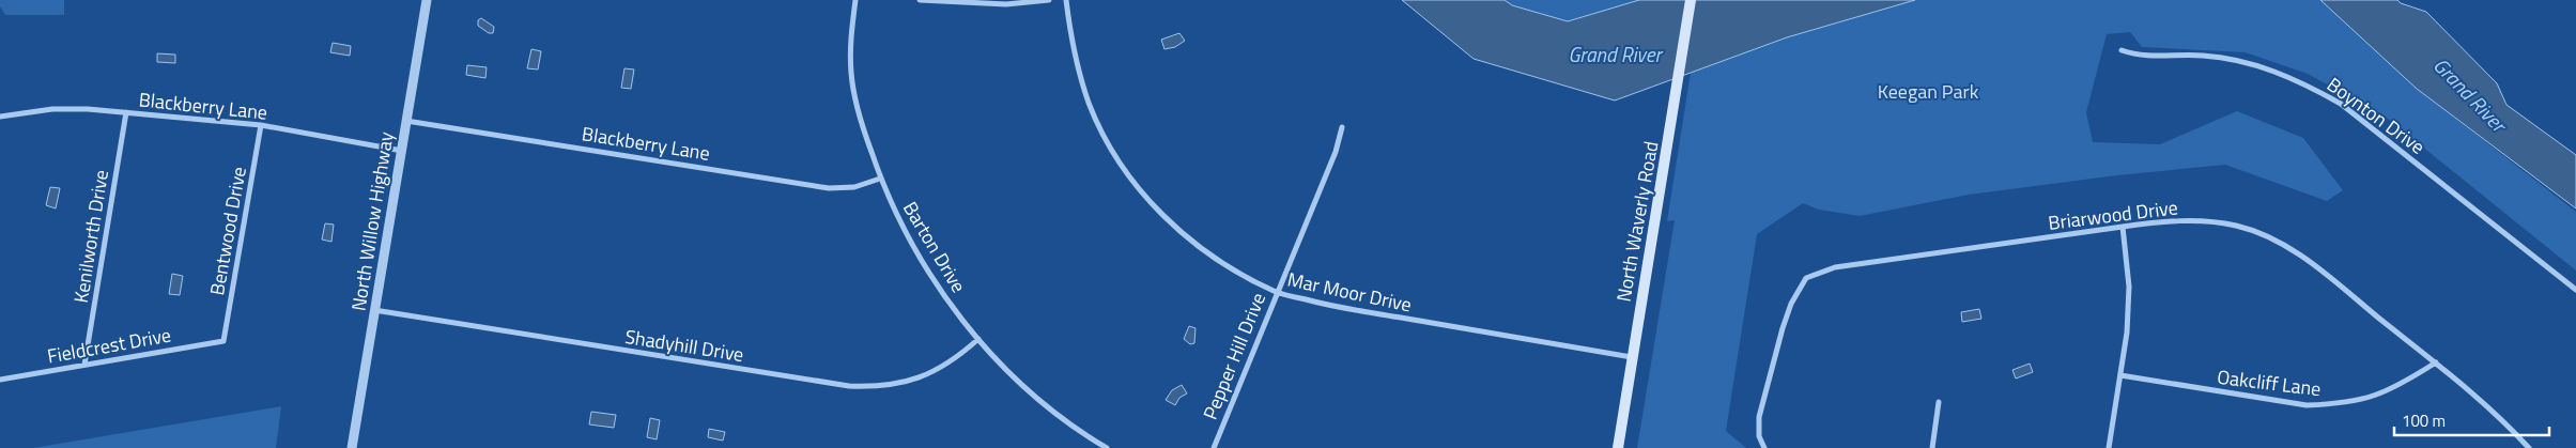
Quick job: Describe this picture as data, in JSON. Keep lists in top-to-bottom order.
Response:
{
  "streets": {
    "main road": ["North Waverly Road"],
    "street": [
      "Blackberry Lane",
      "Boynton Drive",
      "Briarwood Drive",
      "North Willow Highway",
      "Bentwood Drive",
      "Kenilworth Drive",
      "Barton Drive",
      "Mar Moor Drive",
      "Fieldcrest Drive",
      "Shadyhill Drive",
      "Pepper Hill Drive",
      "Oakcliff Lane"
    ]
  },
  "crossings": [
    ["Blackberry Lane", "North Willow Highway"],
    ["Blackberry Lane", "Bentwood Drive"],
    ["Blackberry Lane", "Kenilworth Drive"],
    ["Blackberry Lane", "Barton Drive"],
    ["Briarwood Drive", "Oakcliff Lane"],
    ["North Willow Highway", "Shadyhill Drive"],
    ["North Waverly Road", "Mar Moor Drive"],
    ["Bentwood Drive", "Fieldcrest Drive"],
    ["Kenilworth Drive", "Fieldcrest Drive"],
    ["Barton Drive", "Shadyhill Drive"],
    ["Mar Moor Drive", "Pepper Hill Drive"]
  ],
  "water": ["Grand River"],
  "parks": ["Keegan Park"],
  "scale_bar": "100 m"
}
